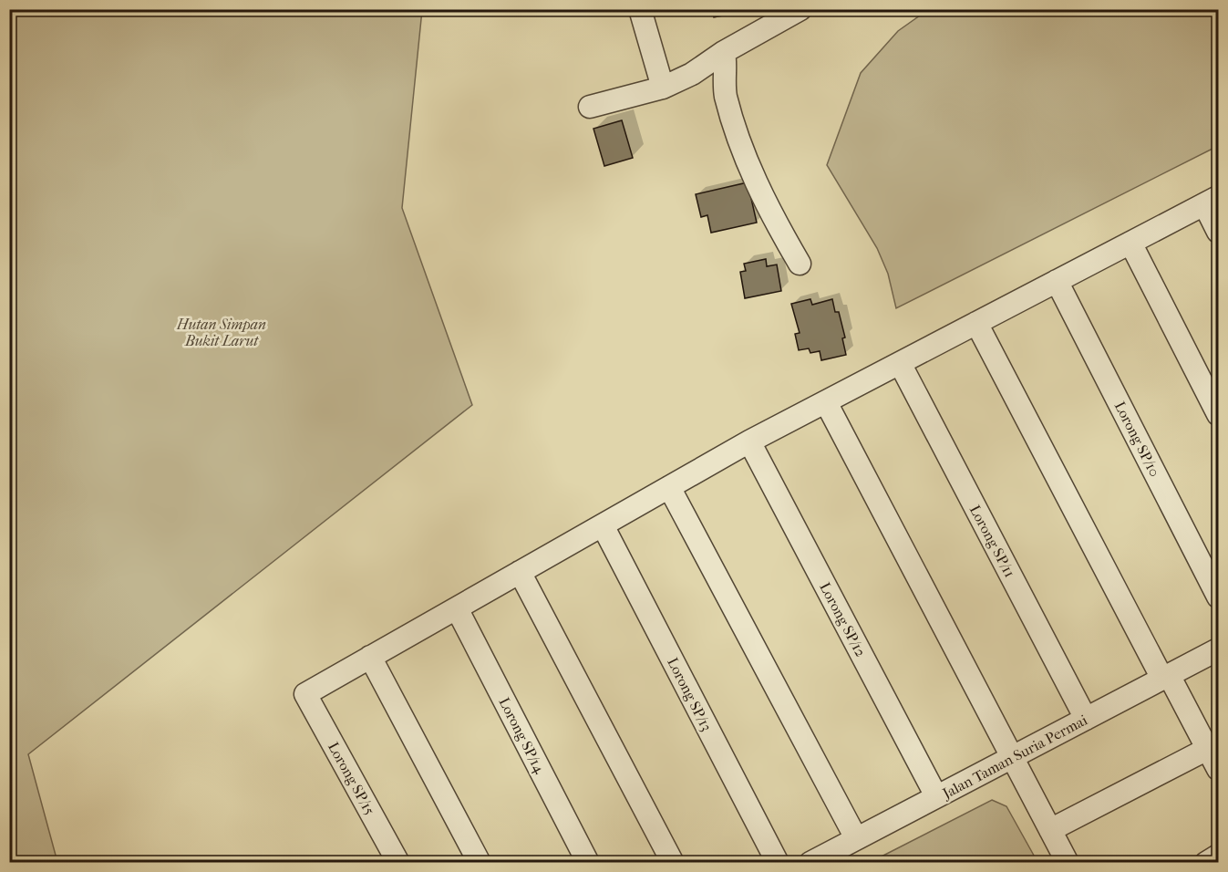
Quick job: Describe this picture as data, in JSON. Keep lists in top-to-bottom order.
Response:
{
  "streets": {
    "street": [
      "Lorong SP/10",
      "Lorong SP/11",
      "Lorong SP/12",
      "Lorong SP/13",
      "Lorong SP/14",
      "Jalan Taman Suria Permai",
      "Lorong SP/15"
    ]
  },
  "crossings": [
    ["Lorong SP/11", "Jalan Taman Suria Permai"],
    ["Lorong SP/12", "Jalan Taman Suria Permai"]
  ],
  "parks": ["Hutan Simpan Bukit Larut"]
}
